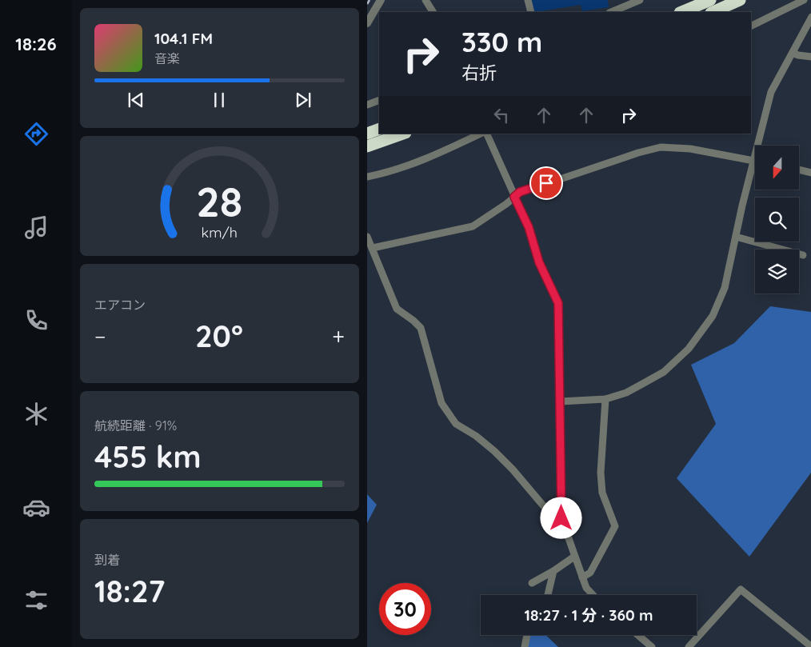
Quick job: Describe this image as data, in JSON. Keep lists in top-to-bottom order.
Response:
{
  "north": "bottom",
  "page": {
    "tabs": "18:26",
    "turn": ["330 m", "右折"],
    "song": ["104.1 FM", "音楽"],
    "tile": [
      "エアコン",
      ["航続距離 · 91%", "455 km"],
      ["到着", "18:27"]
    ],
    "heat": ["−", "20°", "+"],
    "limit": "30",
    "trip": "18:27 · 1 分 · 360 m",
    "gauge": ["28", "km/h"]
  }
}
